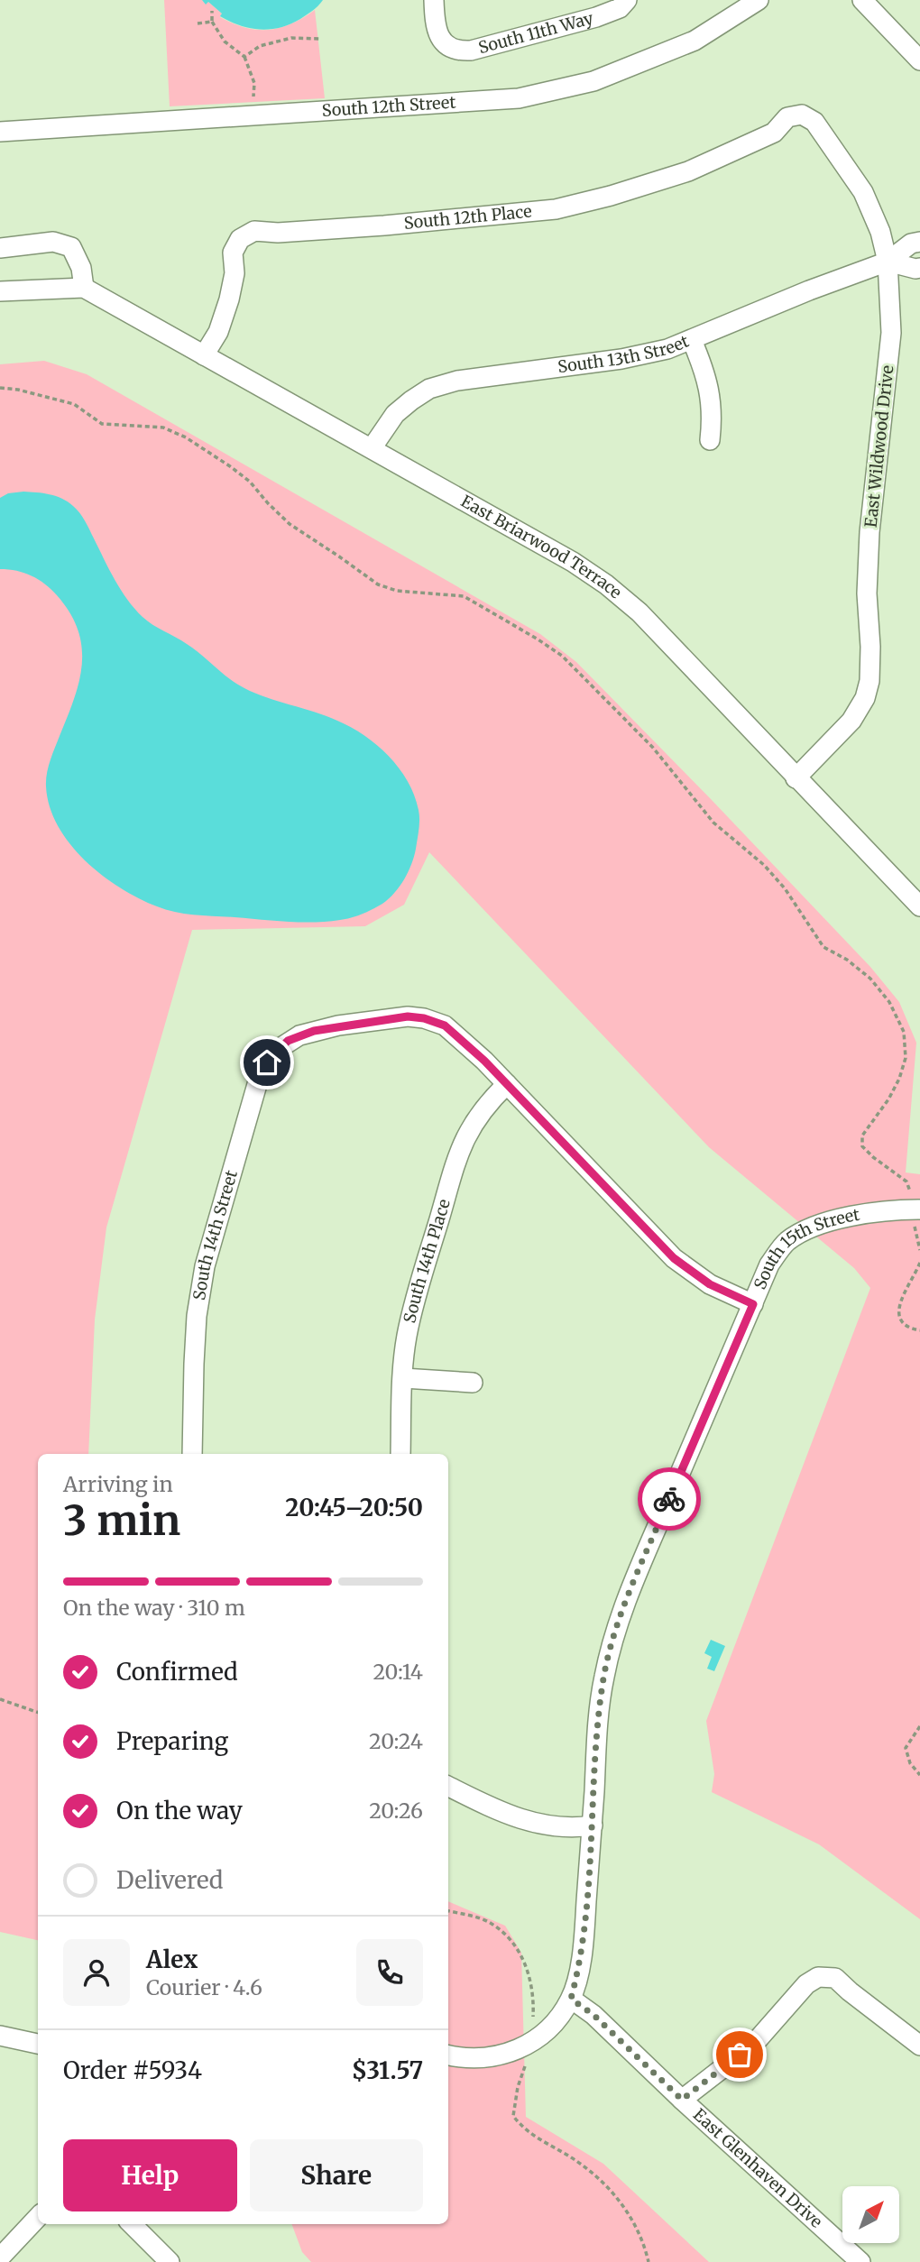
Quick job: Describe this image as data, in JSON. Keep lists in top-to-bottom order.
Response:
{
  "streets": {
    "street": [
      "South 11th Way",
      "South 12th Street",
      "South 12th Place",
      "South 13th Street",
      "East Wildwood Drive",
      "East Briarwood Terrace",
      "South 14th Street",
      "South 15th Street",
      "South 14th Place",
      "East Glenhaven Drive"
    ]
  },
  "crossings": [
    ["South 12th Place", "East Wildwood Drive"],
    ["South 12th Place", "East Briarwood Terrace"],
    ["South 13th Street", "East Wildwood Drive"],
    ["South 13th Street", "East Briarwood Terrace"],
    ["East Wildwood Drive", "East Briarwood Terrace"],
    ["South 14th Street", "South 14th Place"],
    ["South 15th Street", "East Glenhaven Drive"]
  ],
  "north": "top right",
  "page": {
    "heading": ["3 min", "Arriving in", "20:45–20:50"],
    "panel": [
      "Alex",
      "Courier · 4.6",
      "Order #5934",
      "$31.57"
    ],
    "bar": "On the way · 310 m",
    "list": [
      ["Confirmed", "20:14"],
      ["Preparing", "20:24"],
      ["On the way", "20:26"],
      "Delivered"
    ],
    "buttons": ["Help", "Share"]
  }
}
